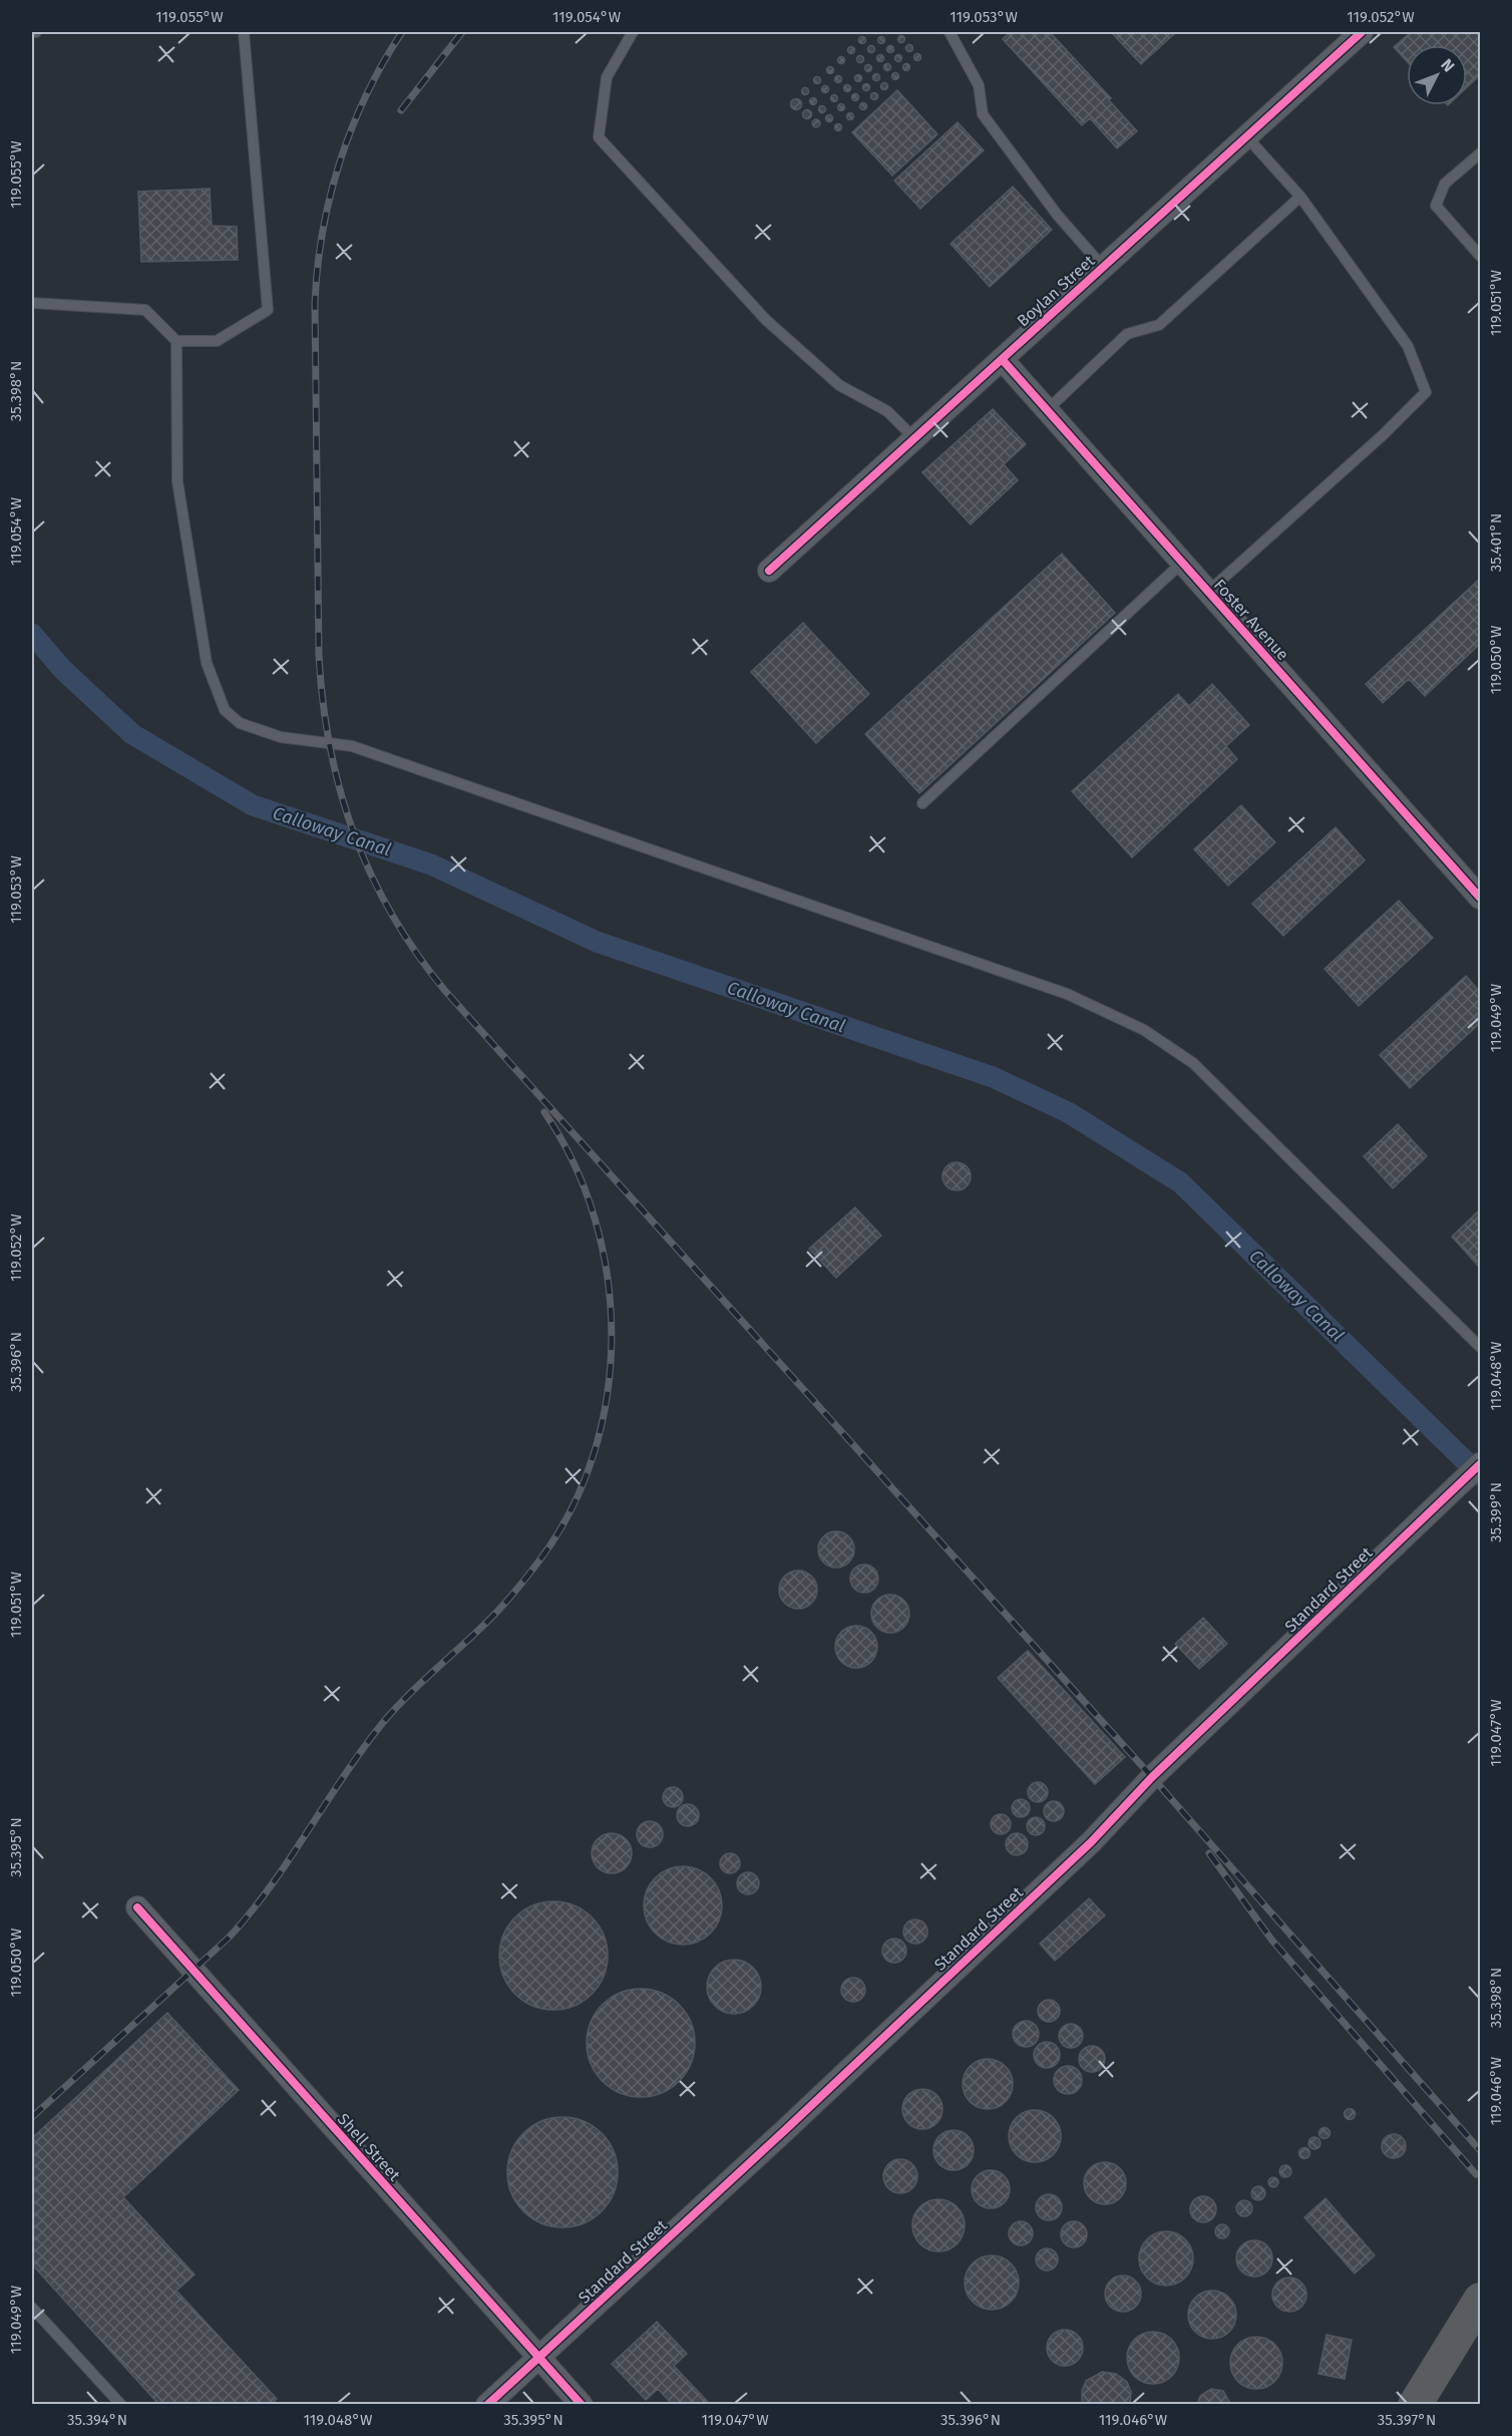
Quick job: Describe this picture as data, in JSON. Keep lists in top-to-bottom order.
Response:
{
  "streets": {
    "street": [
      "Boylan Street",
      "Foster Avenue",
      "Standard Street",
      "Shell Street"
    ]
  },
  "crossings": [
    ["Boylan Street", "Foster Avenue"],
    ["Standard Street", "Shell Street"]
  ],
  "water": ["Calloway Canal"],
  "north": "top right",
  "coordinates": [
    "119.055°W",
    "119.054°W",
    "119.053°W",
    "119.052°W",
    "119.051°W",
    "35.398°N",
    "35.401°N",
    "119.050°W",
    "119.049°W",
    "35.396°N",
    "119.048°W",
    "35.399°N",
    "119.047°W",
    "35.395°N",
    "119.046°W",
    "35.394°N",
    "35.397°N"
  ]
}
